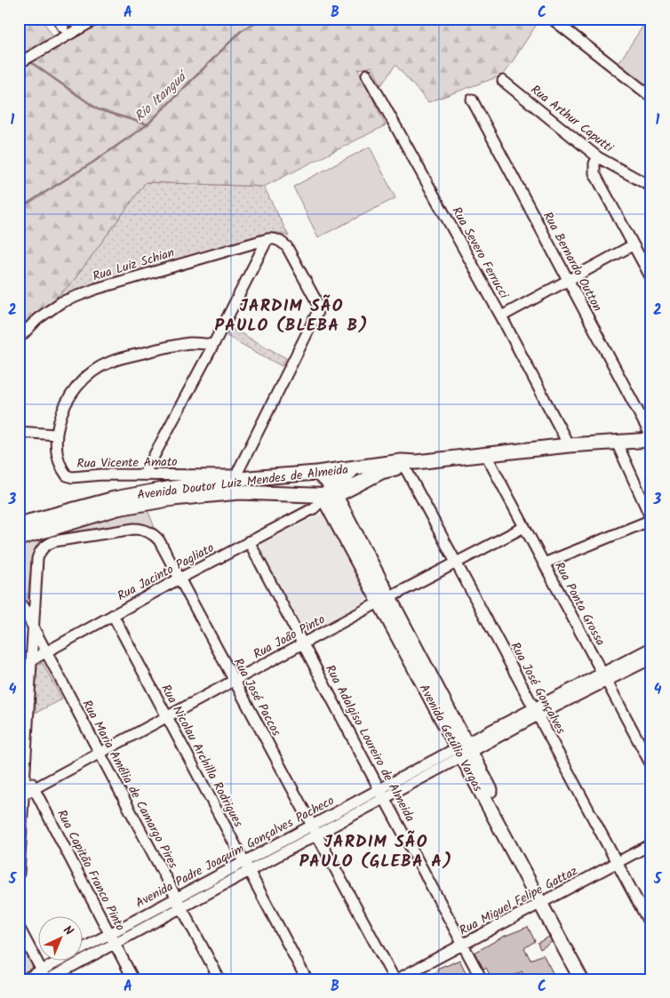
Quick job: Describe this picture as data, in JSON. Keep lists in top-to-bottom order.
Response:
{
  "streets": {
    "main road": ["Avenida Doutor Luiz Mendes de Almeida", "Avenida Getúlio Vargas"],
    "street": [
      "Rua Arthur Caputti",
      "Rua Severo Ferrucci",
      "Rua Bernardo Outton",
      "Rua Luiz Schian",
      "Rua Vicente Amato",
      "Rua Jacinto Pagliato",
      "Rua Ponta Grossa",
      "Rua João Pinto",
      "Rua José Gonçalves",
      "Rua José Paccos",
      "Rua Adalgiso Loureiro de Almeida",
      "Rua Nicolau Archilla Rodrigues",
      "Rua Maria Amélia de Camargo Pires",
      "Avenida Padre Joaquim Gonçalves Pacheco",
      "Rua Capitão Franco Pinto",
      "Rua Miguel Felipe Gattaz"
    ]
  },
  "crossings": [
    ["Rua Severo Ferrucci", "Avenida Doutor Luiz Mendes de Almeida"],
    ["Rua Bernardo Outton", "Avenida Doutor Luiz Mendes de Almeida"],
    ["Rua Vicente Amato", "Avenida Doutor Luiz Mendes de Almeida"],
    ["Avenida Doutor Luiz Mendes de Almeida", "Rua Jacinto Pagliato"],
    ["Avenida Doutor Luiz Mendes de Almeida", "Rua Ponta Grossa"],
    ["Avenida Doutor Luiz Mendes de Almeida", "Rua José Gonçalves"],
    ["Avenida Doutor Luiz Mendes de Almeida", "Avenida Getúlio Vargas"],
    ["Rua Jacinto Pagliato", "Rua José Paccos"],
    ["Rua Jacinto Pagliato", "Avenida Getúlio Vargas"],
    ["Rua Jacinto Pagliato", "Rua Adalgiso Loureiro de Almeida"],
    ["Rua Jacinto Pagliato", "Rua Nicolau Archilla Rodrigues"],
    ["Rua Jacinto Pagliato", "Rua Maria Amélia de Camargo Pires"],
    ["Rua Ponta Grossa", "Rua João Pinto"],
    ["Rua Ponta Grossa", "Avenida Padre Joaquim Gonçalves Pacheco"],
    ["Rua João Pinto", "Rua José Gonçalves"],
    ["Rua João Pinto", "Rua José Paccos"],
    ["Rua João Pinto", "Avenida Getúlio Vargas"],
    ["Rua João Pinto", "Rua Adalgiso Loureiro de Almeida"],
    ["Rua João Pinto", "Rua Nicolau Archilla Rodrigues"],
    ["Rua João Pinto", "Rua Maria Amélia de Camargo Pires"],
    ["Rua João Pinto", "Rua Capitão Franco Pinto"],
    ["Rua José Gonçalves", "Avenida Padre Joaquim Gonçalves Pacheco"],
    ["Rua José Gonçalves", "Rua Miguel Felipe Gattaz"],
    ["Rua José Paccos", "Rua Maria Amélia de Camargo Pires"],
    ["Rua José Paccos", "Avenida Padre Joaquim Gonçalves Pacheco"],
    ["Rua José Paccos", "Rua Miguel Felipe Gattaz"],
    ["Avenida Getúlio Vargas", "Avenida Padre Joaquim Gonçalves Pacheco"],
    ["Avenida Getúlio Vargas", "Rua Miguel Felipe Gattaz"],
    ["Rua Adalgiso Loureiro de Almeida", "Avenida Padre Joaquim Gonçalves Pacheco"],
    ["Rua Adalgiso Loureiro de Almeida", "Rua Miguel Felipe Gattaz"],
    ["Rua Nicolau Archilla Rodrigues", "Avenida Padre Joaquim Gonçalves Pacheco"],
    ["Rua Maria Amélia de Camargo Pires", "Avenida Padre Joaquim Gonçalves Pacheco"],
    ["Avenida Padre Joaquim Gonçalves Pacheco", "Rua Capitão Franco Pinto"]
  ],
  "districts": ["JARDIM SÃO PAULO (BLEBA B)", "JARDIM SÃO PAULO (GLEBA A)"],
  "water": ["Rio Itanguá"],
  "north": "top right",
  "grid": {
    "columns": ["A", "B", "C"],
    "rows": [
      "1",
      "2",
      "3",
      "4",
      "5"
    ]
  }
}
